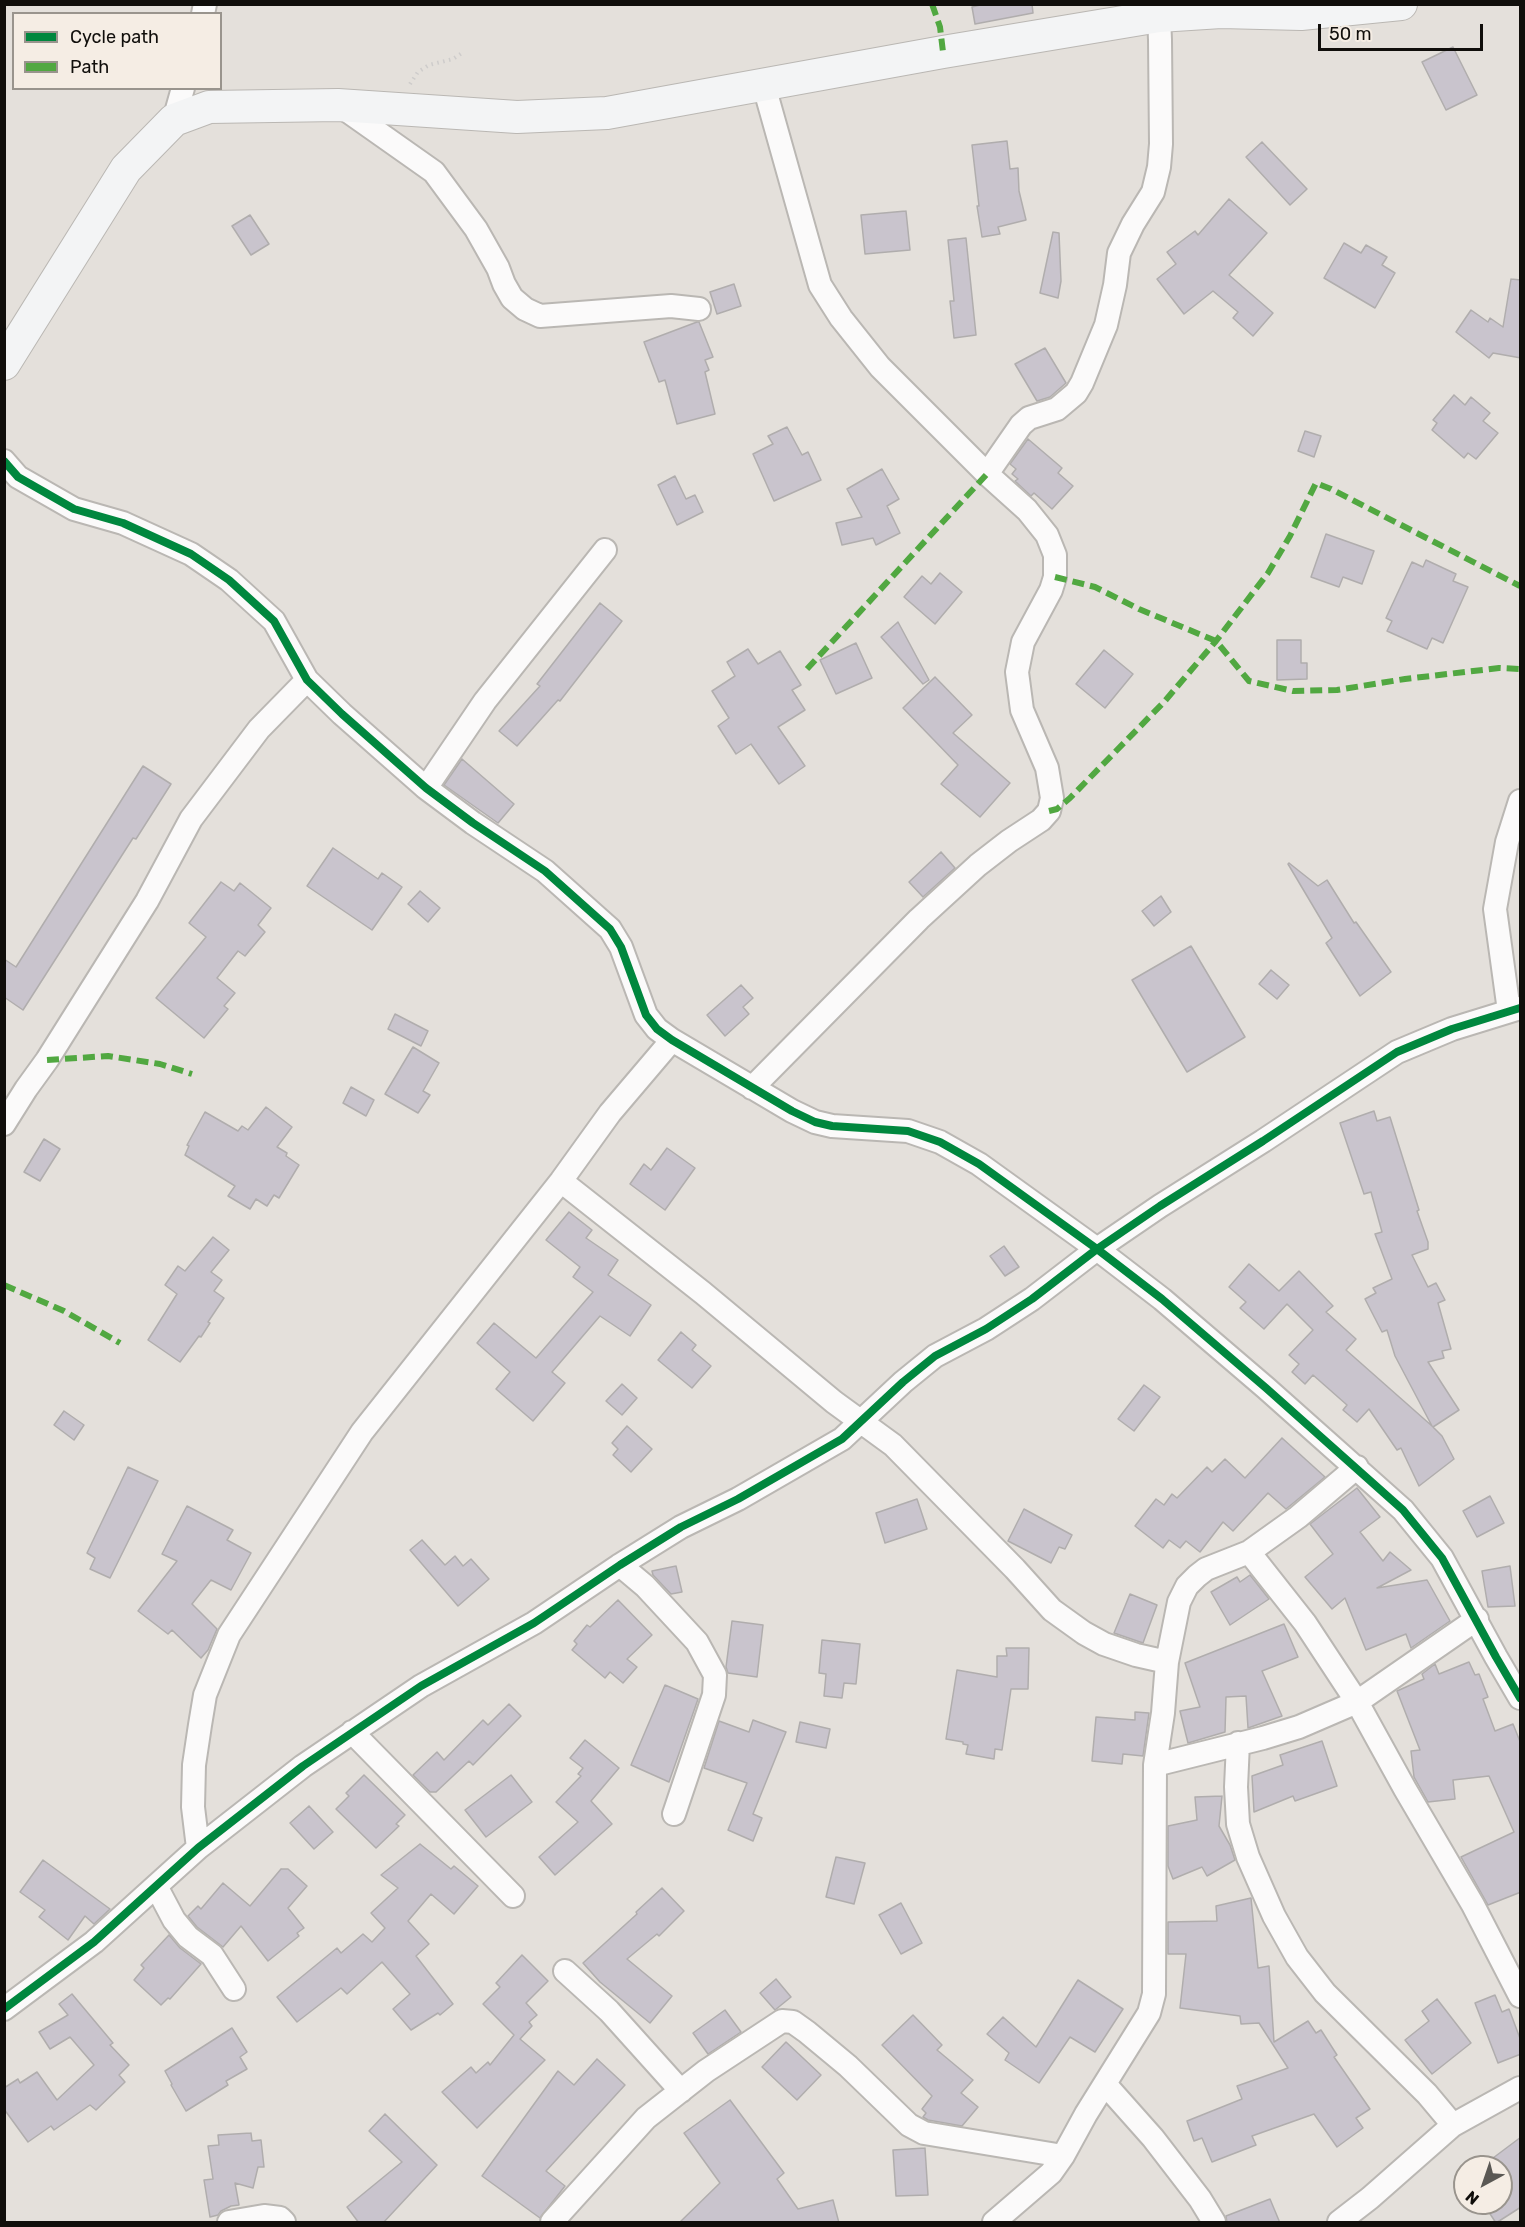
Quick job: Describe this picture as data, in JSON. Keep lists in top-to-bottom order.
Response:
{
  "legend": ["Cycle path", "Path"],
  "scale_bar": "50 m",
  "north": "bottom left"
}
